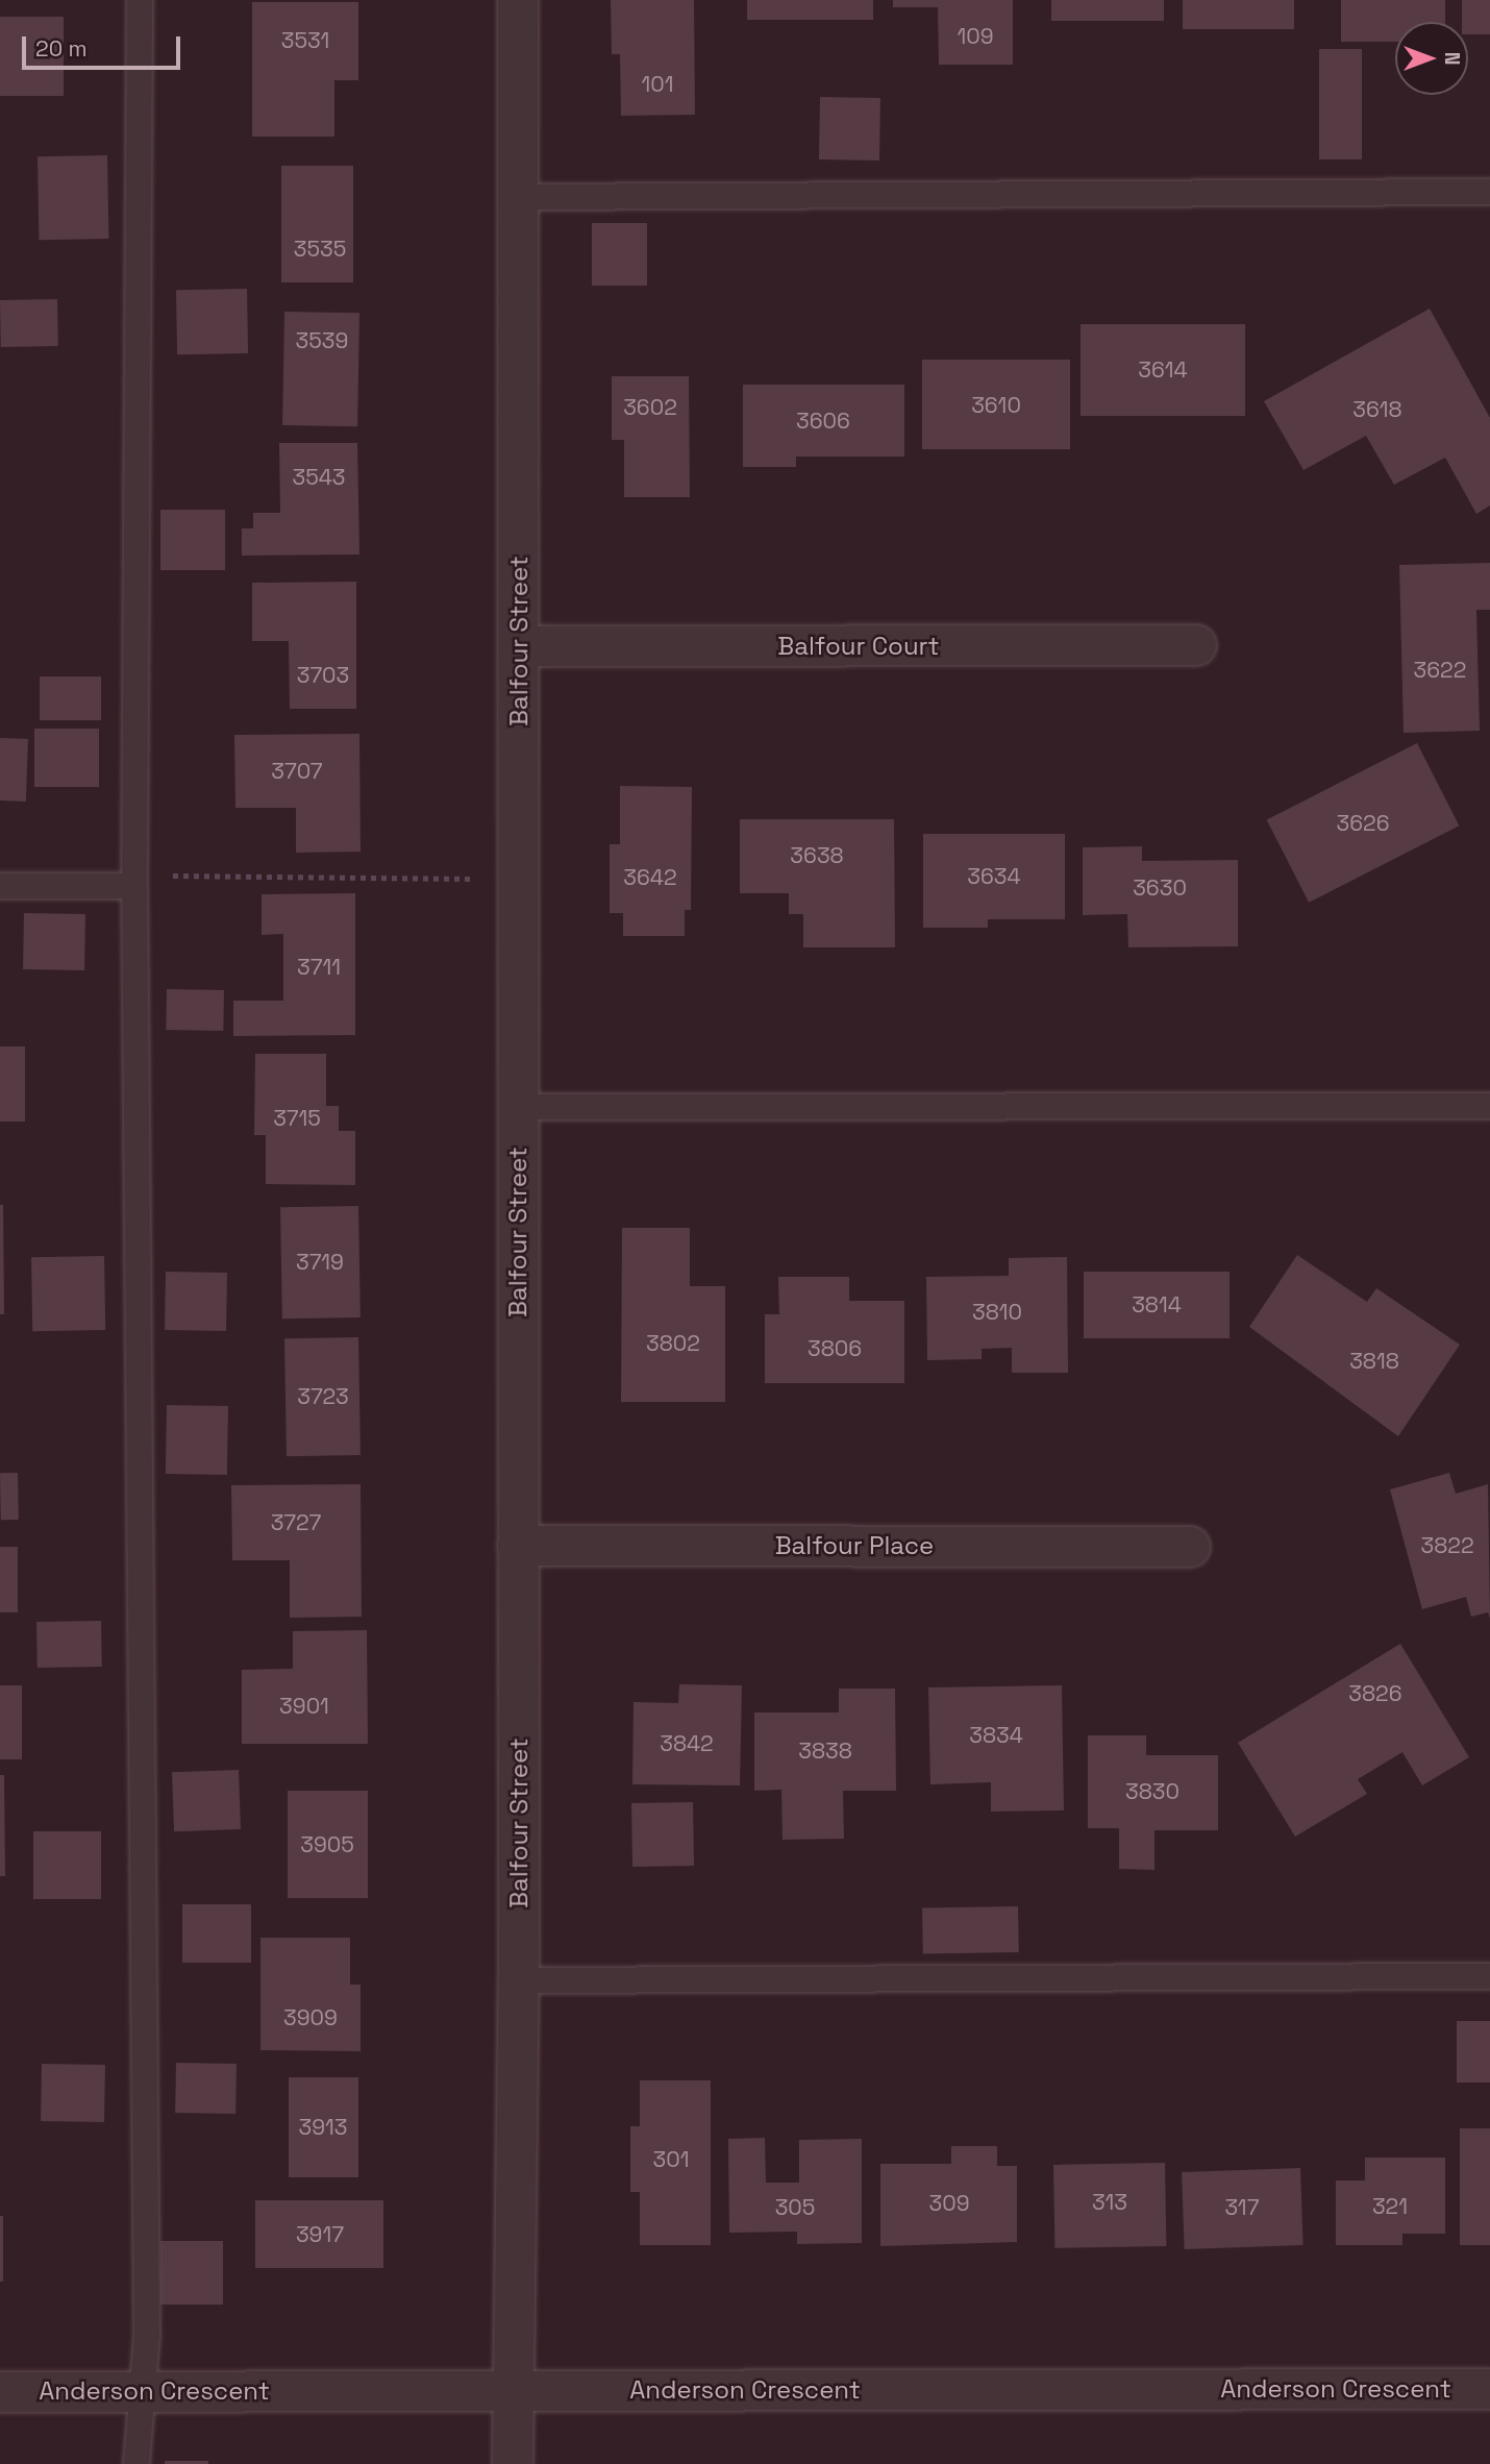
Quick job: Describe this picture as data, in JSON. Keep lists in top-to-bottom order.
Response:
{
  "streets": {
    "street": [
      "Balfour Street",
      "Balfour Court",
      "Balfour Place",
      "Anderson Crescent"
    ]
  },
  "crossings": [
    ["Balfour Street", "Balfour Court"],
    ["Balfour Street", "Balfour Place"],
    ["Balfour Street", "Anderson Crescent"]
  ],
  "house_numbers": [
    "109",
    "3531",
    "101",
    "3535",
    "3539",
    "3614",
    "3610",
    "3602",
    "3618",
    "3606",
    "3543",
    "3622",
    "3703",
    "3707",
    "3626",
    "3638",
    "3634",
    "3642",
    "3630",
    "3711",
    "3715",
    "3719",
    "3814",
    "3810",
    "3802",
    "3806",
    "3818",
    "3723",
    "3727",
    "3822",
    "3826",
    "3901",
    "3834",
    "3842",
    "3838",
    "3830",
    "3905",
    "3909",
    "3913",
    "301",
    "313",
    "309",
    "321",
    "305",
    "317",
    "3917"
  ],
  "scale_bar": "20 m",
  "north": "right"
}
